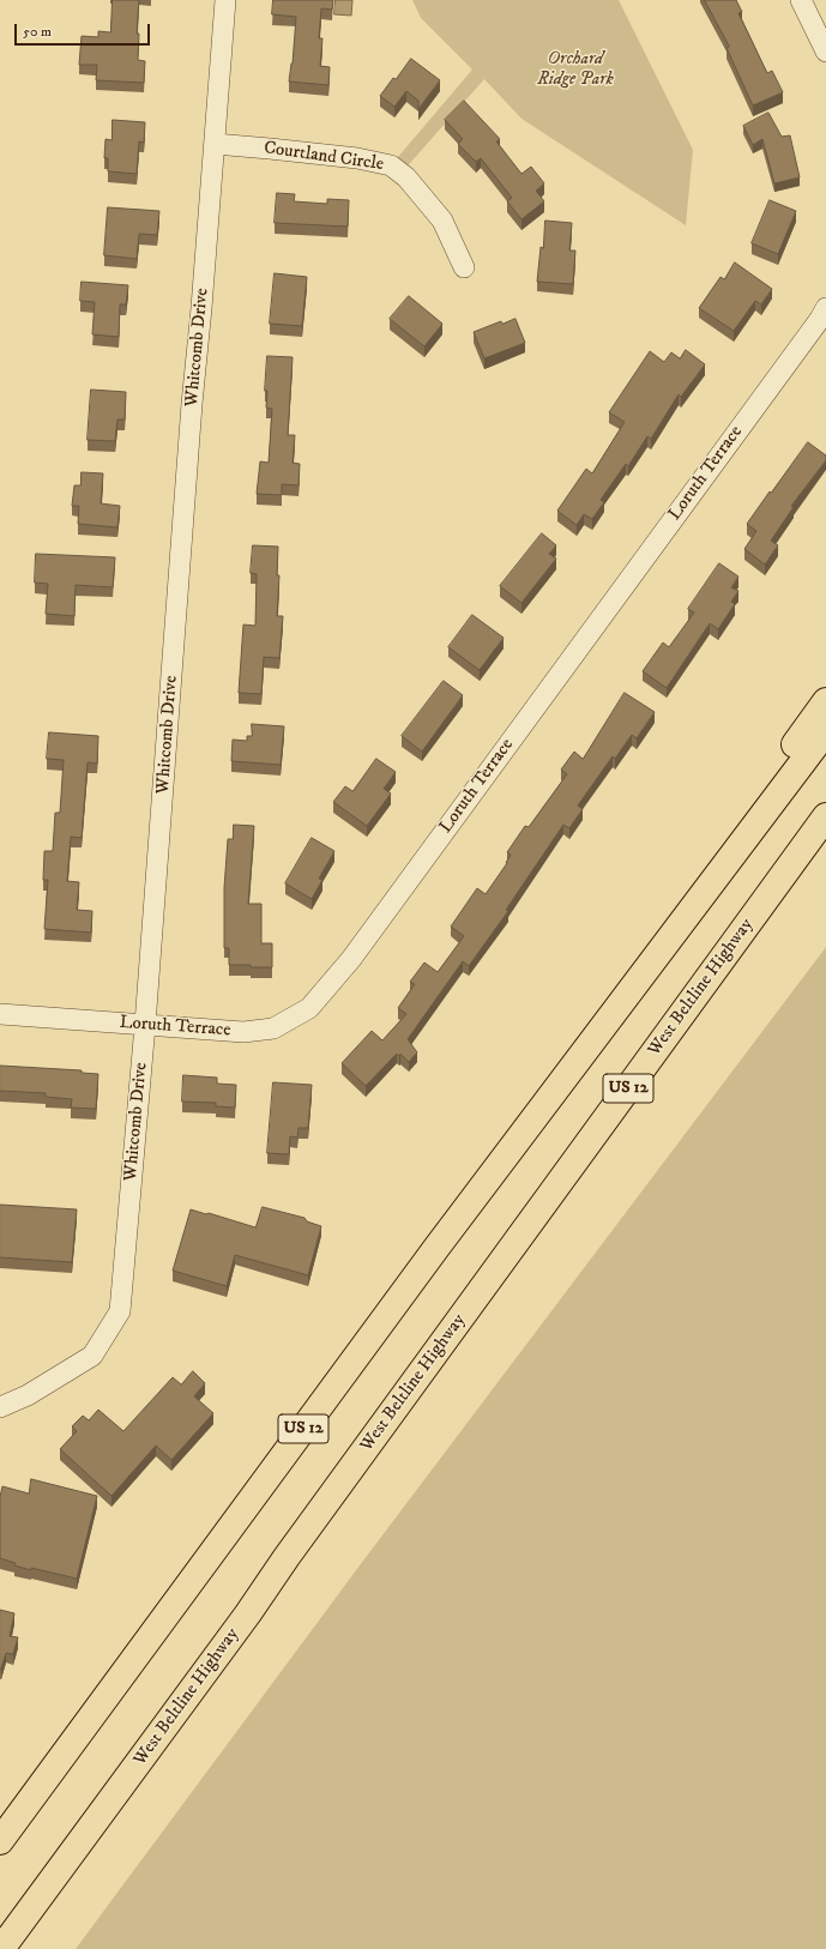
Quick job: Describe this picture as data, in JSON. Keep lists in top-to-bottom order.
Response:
{
  "streets": {
    "highway": ["West Beltline Highway", "US 12"],
    "street": ["Courtland Circle", "Whitcomb Drive", "Loruth Terrace"]
  },
  "crossings": [
    ["Courtland Circle", "Whitcomb Drive"],
    ["Whitcomb Drive", "Loruth Terrace"]
  ],
  "parks": ["Orchard Ridge Park"],
  "scale_bar": "50 m"
}
